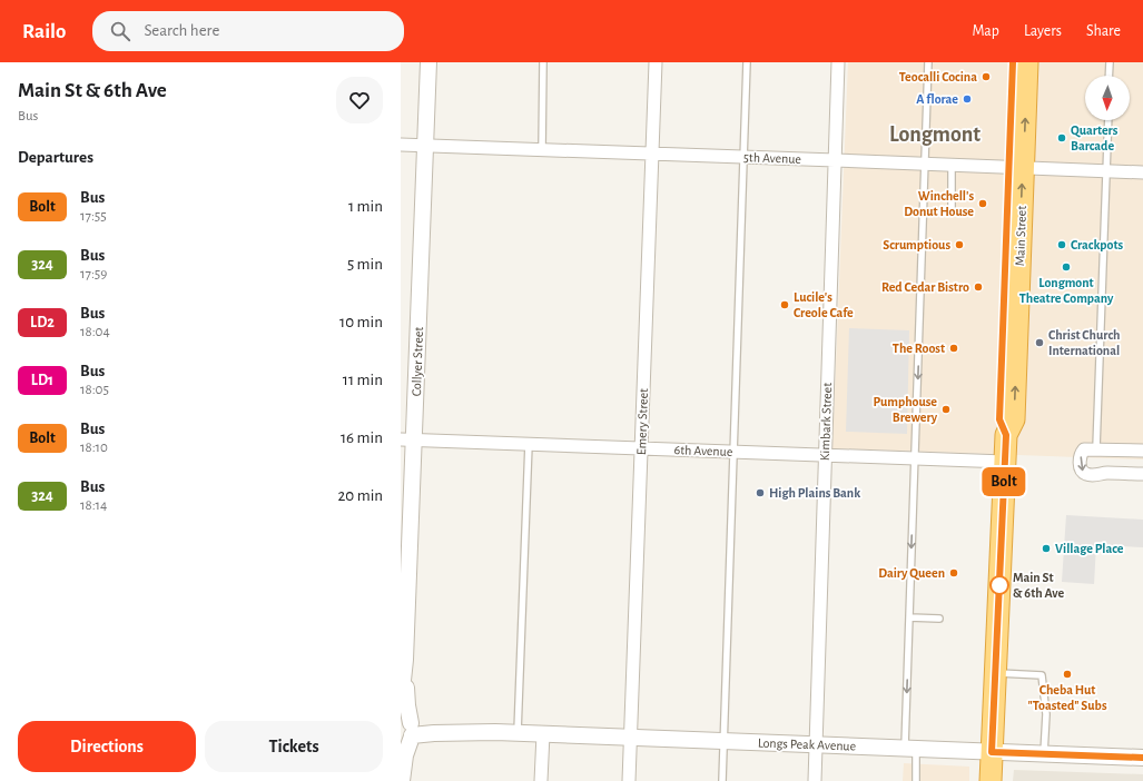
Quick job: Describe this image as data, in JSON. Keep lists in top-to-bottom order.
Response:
{
  "streets": {
    "highway": ["Main Street"],
    "street": [
      "5th Avenue",
      "Collyer Street",
      "Emery Street",
      "Kimbark Street",
      "6th Avenue",
      "Longs Peak Avenue"
    ]
  },
  "crossings": [
    ["5th Avenue", "Main Street"],
    ["5th Avenue", "Collyer Street"],
    ["5th Avenue", "Emery Street"],
    ["5th Avenue", "Kimbark Street"],
    ["Main Street", "6th Avenue"],
    ["Main Street", "Longs Peak Avenue"],
    ["Collyer Street", "6th Avenue"],
    ["Collyer Street", "Longs Peak Avenue"],
    ["Emery Street", "6th Avenue"],
    ["Emery Street", "Longs Peak Avenue"],
    ["Kimbark Street", "6th Avenue"],
    ["Kimbark Street", "Longs Peak Avenue"]
  ],
  "districts": ["Longmont"],
  "places": [
    "Teocalli Cocina",
    "A florae",
    "Quarters Barcade",
    "Winchell's Donut House",
    "Scrumptious",
    "Crackpots",
    "Longmont Theatre Company",
    "Red Cedar Bistro",
    "Lucile's Creole Cafe",
    "Christ Church International",
    "The Roost",
    "Pumphouse Brewery",
    "High Plains Bank",
    "Village Place",
    "Dairy Queen",
    "Main St & 6th Ave",
    "Cheba Hut \"Toasted\" Subs"
  ],
  "lines": ["bus line Bolt"],
  "north": "bottom",
  "page": {
    "header": "Railo",
    "search": "Search here",
    "nav": ["Map", "Layers", "Share"],
    "heading": [
      ["Main St & 6th Ave", "Bus"],
      "Departures"
    ],
    "on_map": "Bolt",
    "list": [
      {
        "mark": "Bolt",
        "name": "Bus",
        "note": "17:55",
        "value": "1 min"
      },
      {
        "mark": "324",
        "name": "Bus",
        "note": "17:59",
        "value": "5 min"
      },
      {
        "mark": "LD2",
        "name": "Bus",
        "note": "18:04",
        "value": "10 min"
      },
      {
        "mark": "LD1",
        "name": "Bus",
        "note": "18:05",
        "value": "11 min"
      },
      {
        "mark": "Bolt",
        "name": "Bus",
        "note": "18:10",
        "value": "16 min"
      },
      {
        "mark": "324",
        "name": "Bus",
        "note": "18:14",
        "value": "20 min"
      }
    ],
    "buttons": ["Directions", "Tickets"]
  }
}
